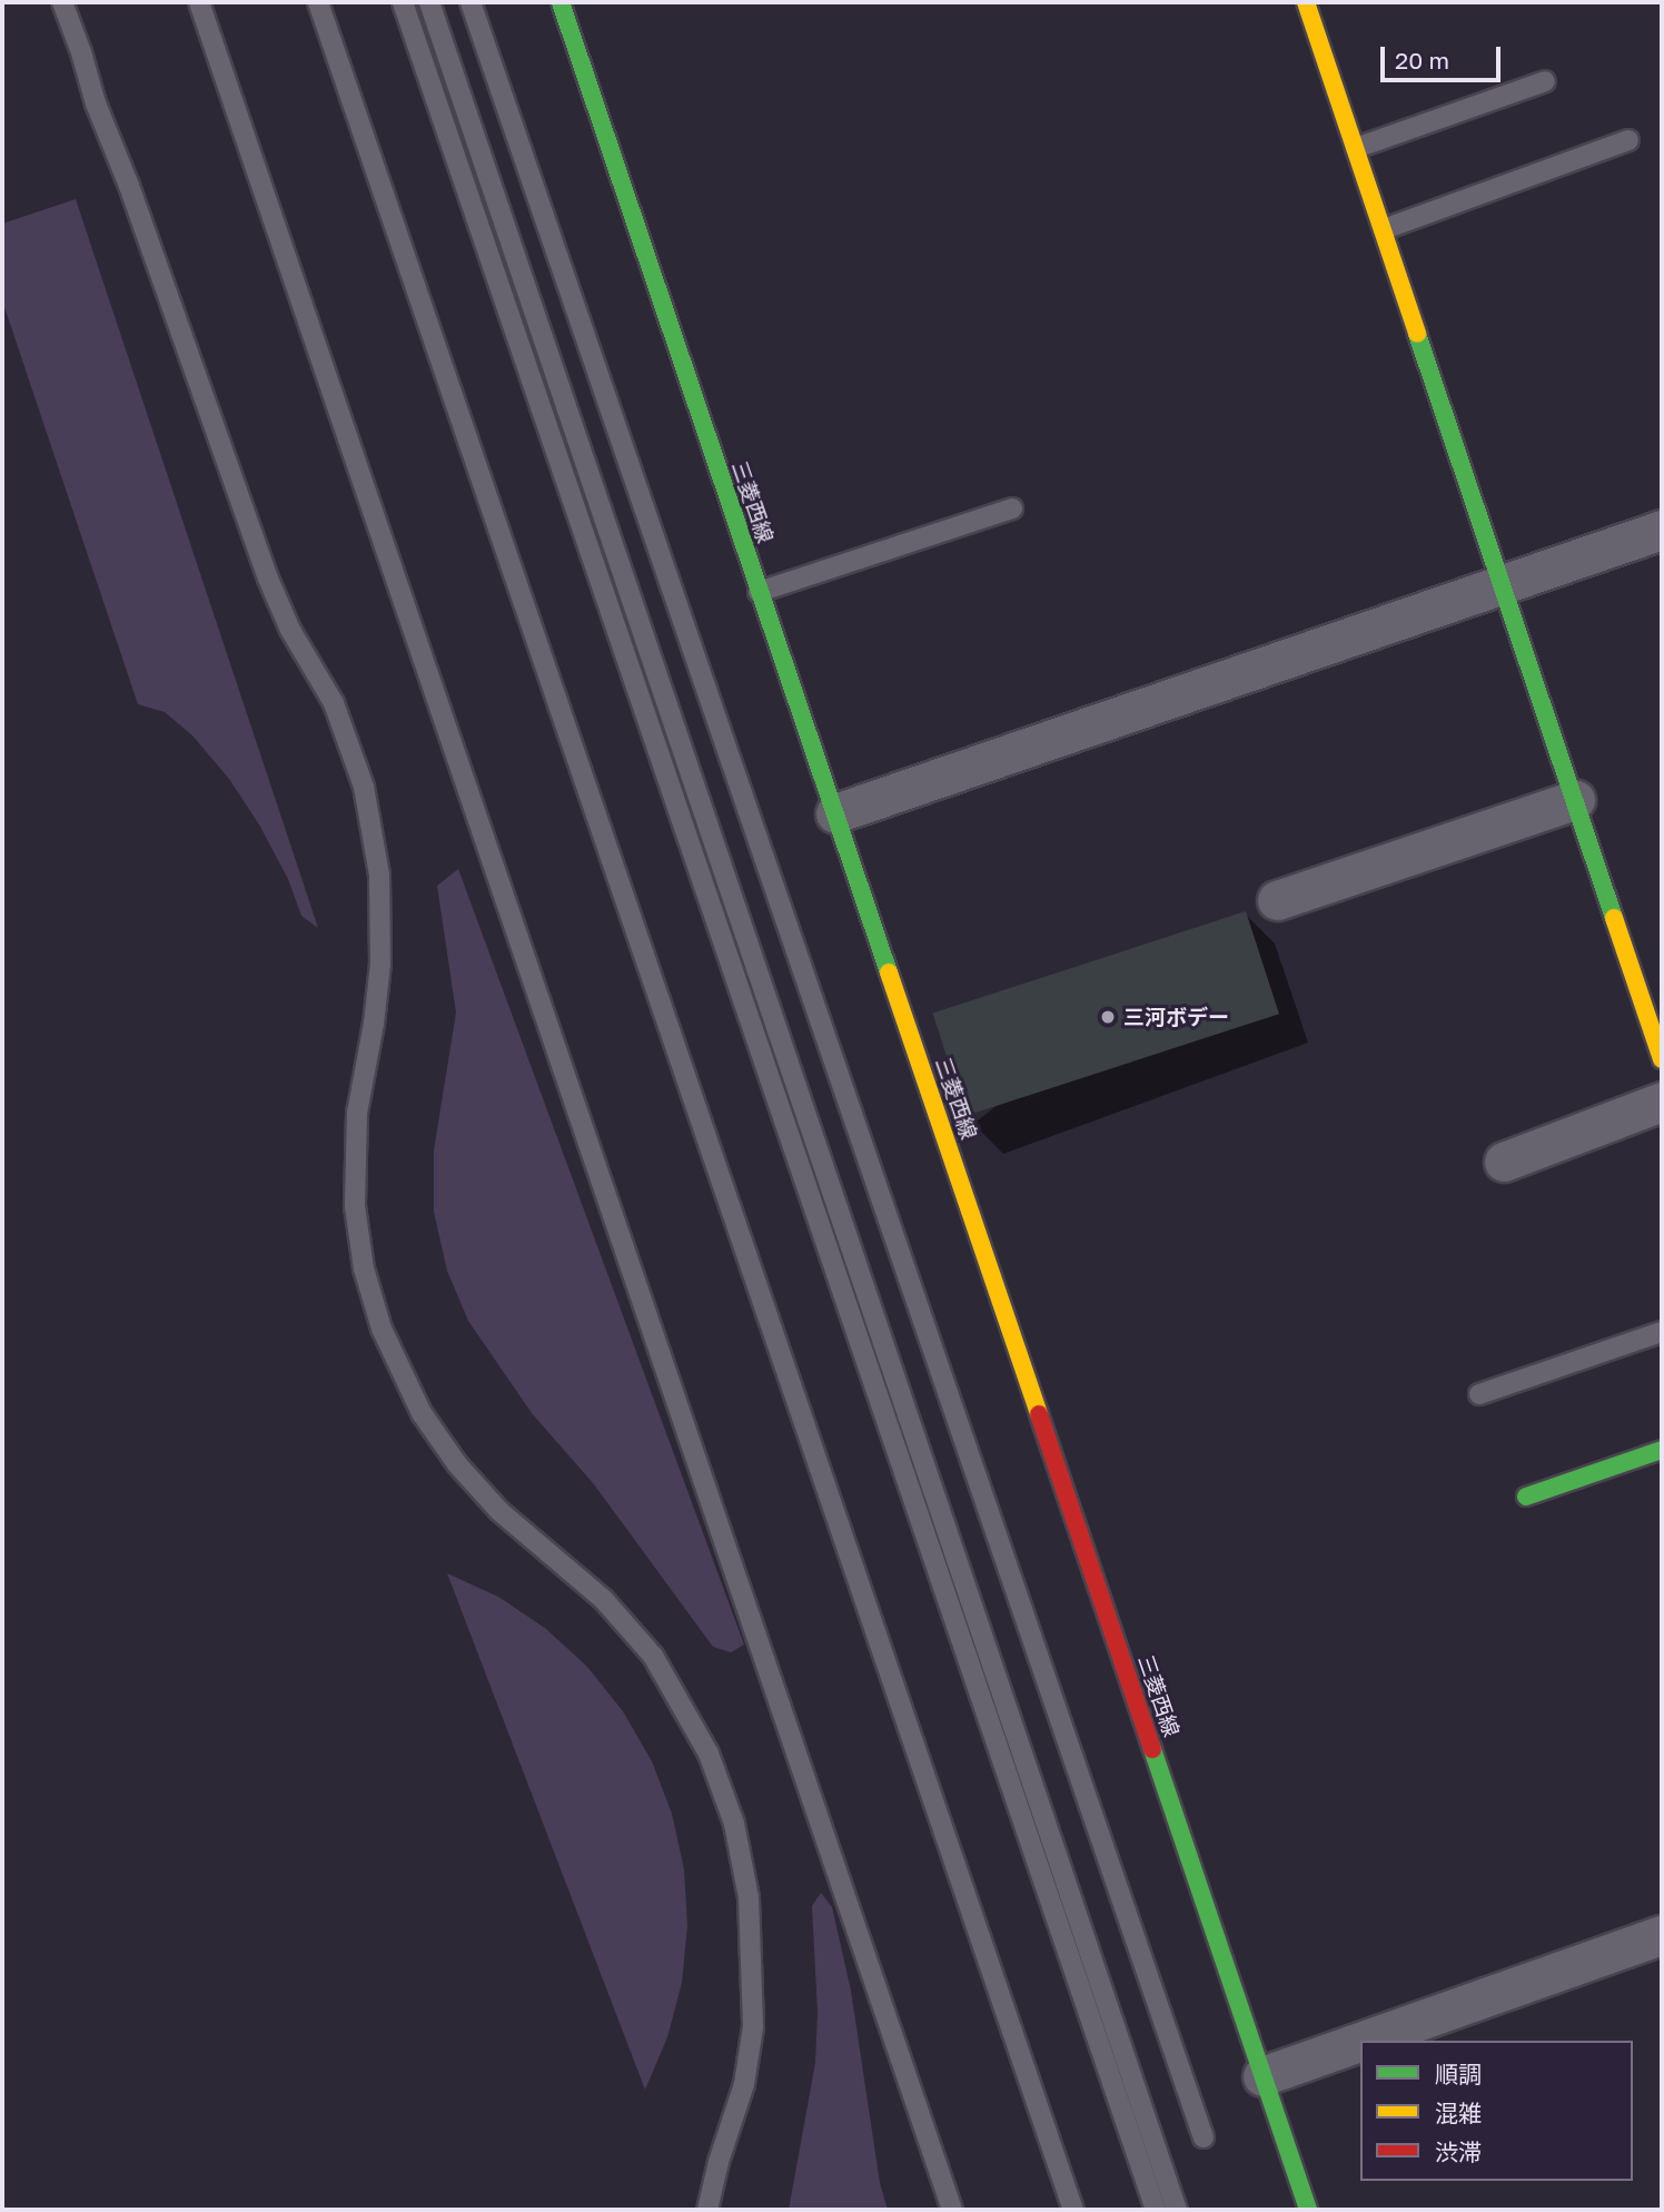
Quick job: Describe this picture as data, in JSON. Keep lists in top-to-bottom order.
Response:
{
  "streets": {
    "street": ["三菱西線"]
  },
  "places": ["三河ボデー"],
  "legend": ["順調", "混雑", "渋滞"],
  "scale_bar": "20 m"
}
